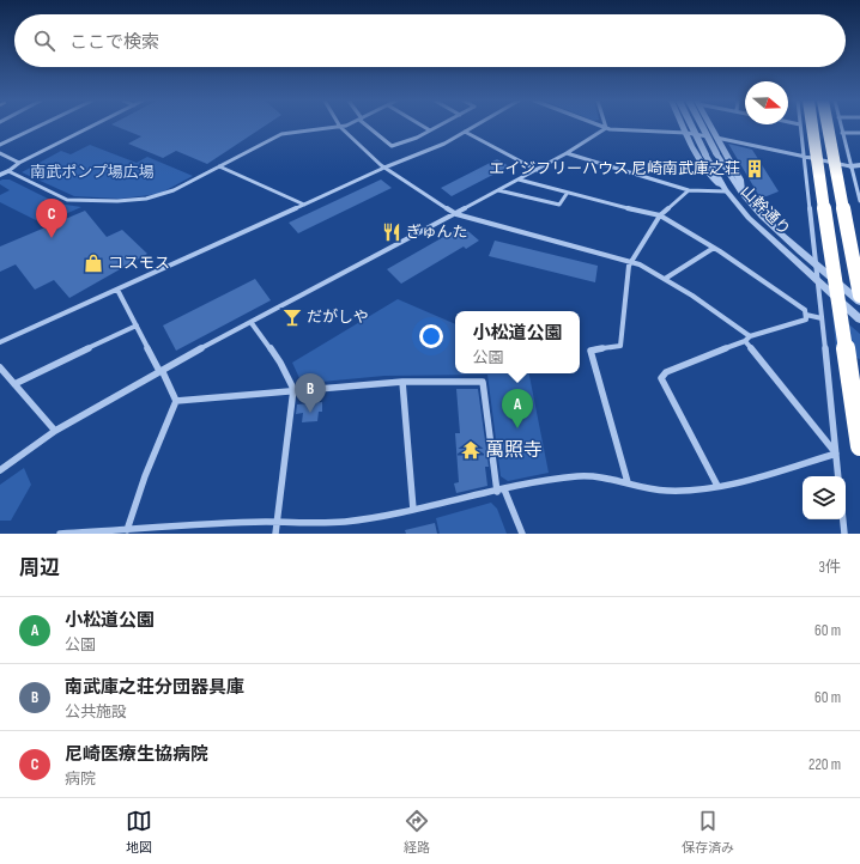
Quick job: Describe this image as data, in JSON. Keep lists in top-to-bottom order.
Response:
{
  "streets": {
    "street": ["山幹通り"]
  },
  "parks": ["南武ポンプ場広場"],
  "places": {
    "building": ["エイジフリーハウス 尼崎南武庫之荘"],
    "restaurant": ["ぎゅんた"],
    "shop": ["コスモス"],
    "bar": ["だがしや"],
    "temple": ["萬照寺"]
  },
  "north": "right",
  "page": {
    "search": "ここで検索",
    "pins": ["C", "B", "A"],
    "popup": ["小松道公園", "公園"],
    "heading": ["周辺", "3件"],
    "list": [
      {
        "mark": "A",
        "name": "小松道公園",
        "note": "公園",
        "value": "60 m"
      },
      {
        "mark": "B",
        "name": "南武庫之荘分団器具庫",
        "note": "公共施設",
        "value": "60 m"
      },
      {
        "mark": "C",
        "name": "尼崎医療生協病院",
        "note": "病院",
        "value": "220 m"
      }
    ],
    "nav": ["地図", "経路", "保存済み"]
  }
}
